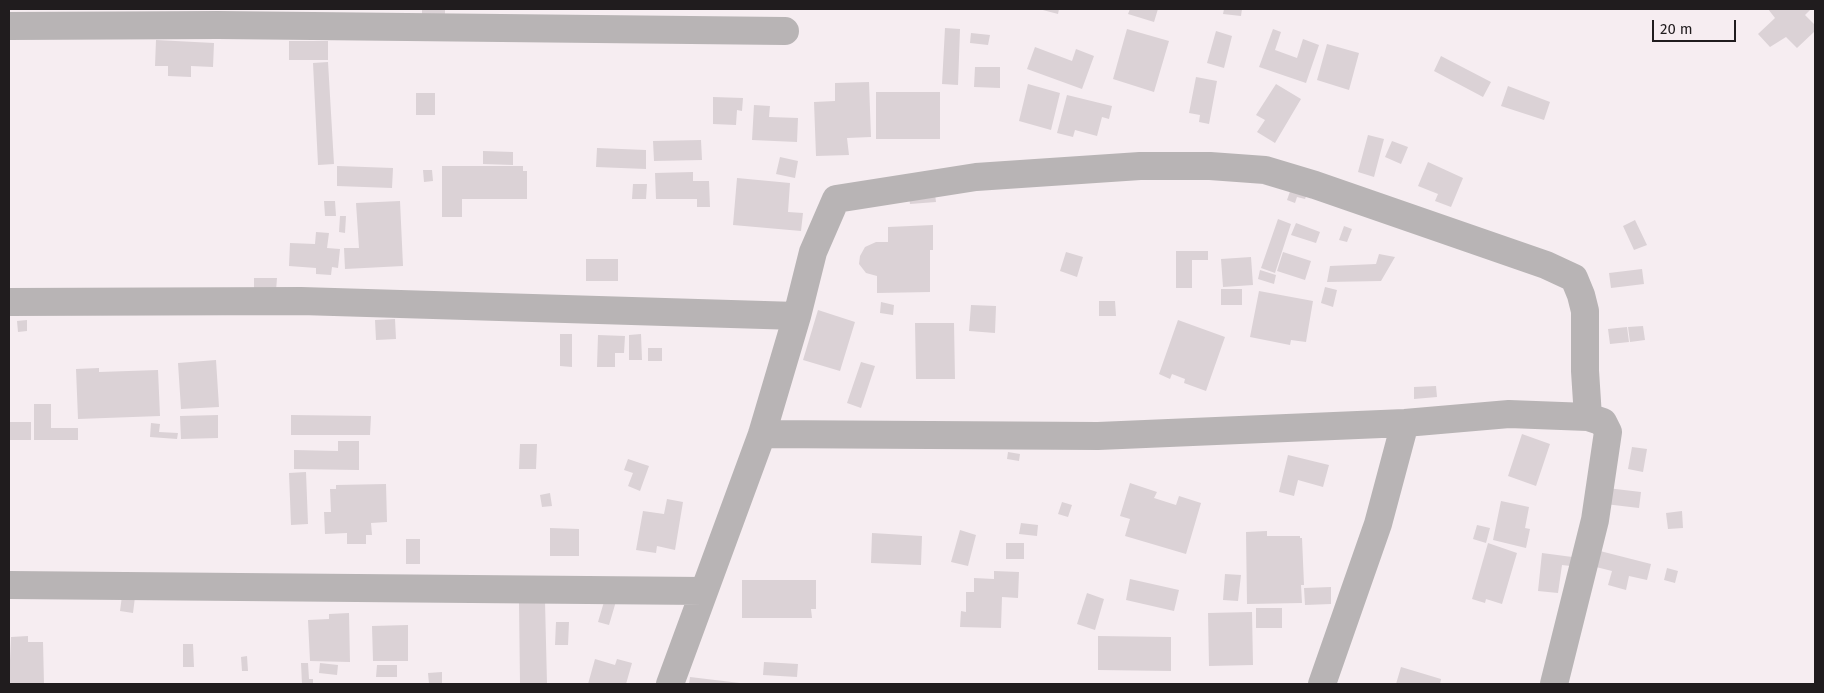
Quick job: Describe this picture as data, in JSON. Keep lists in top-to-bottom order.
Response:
{
  "scale_bar": "20 m"
}
